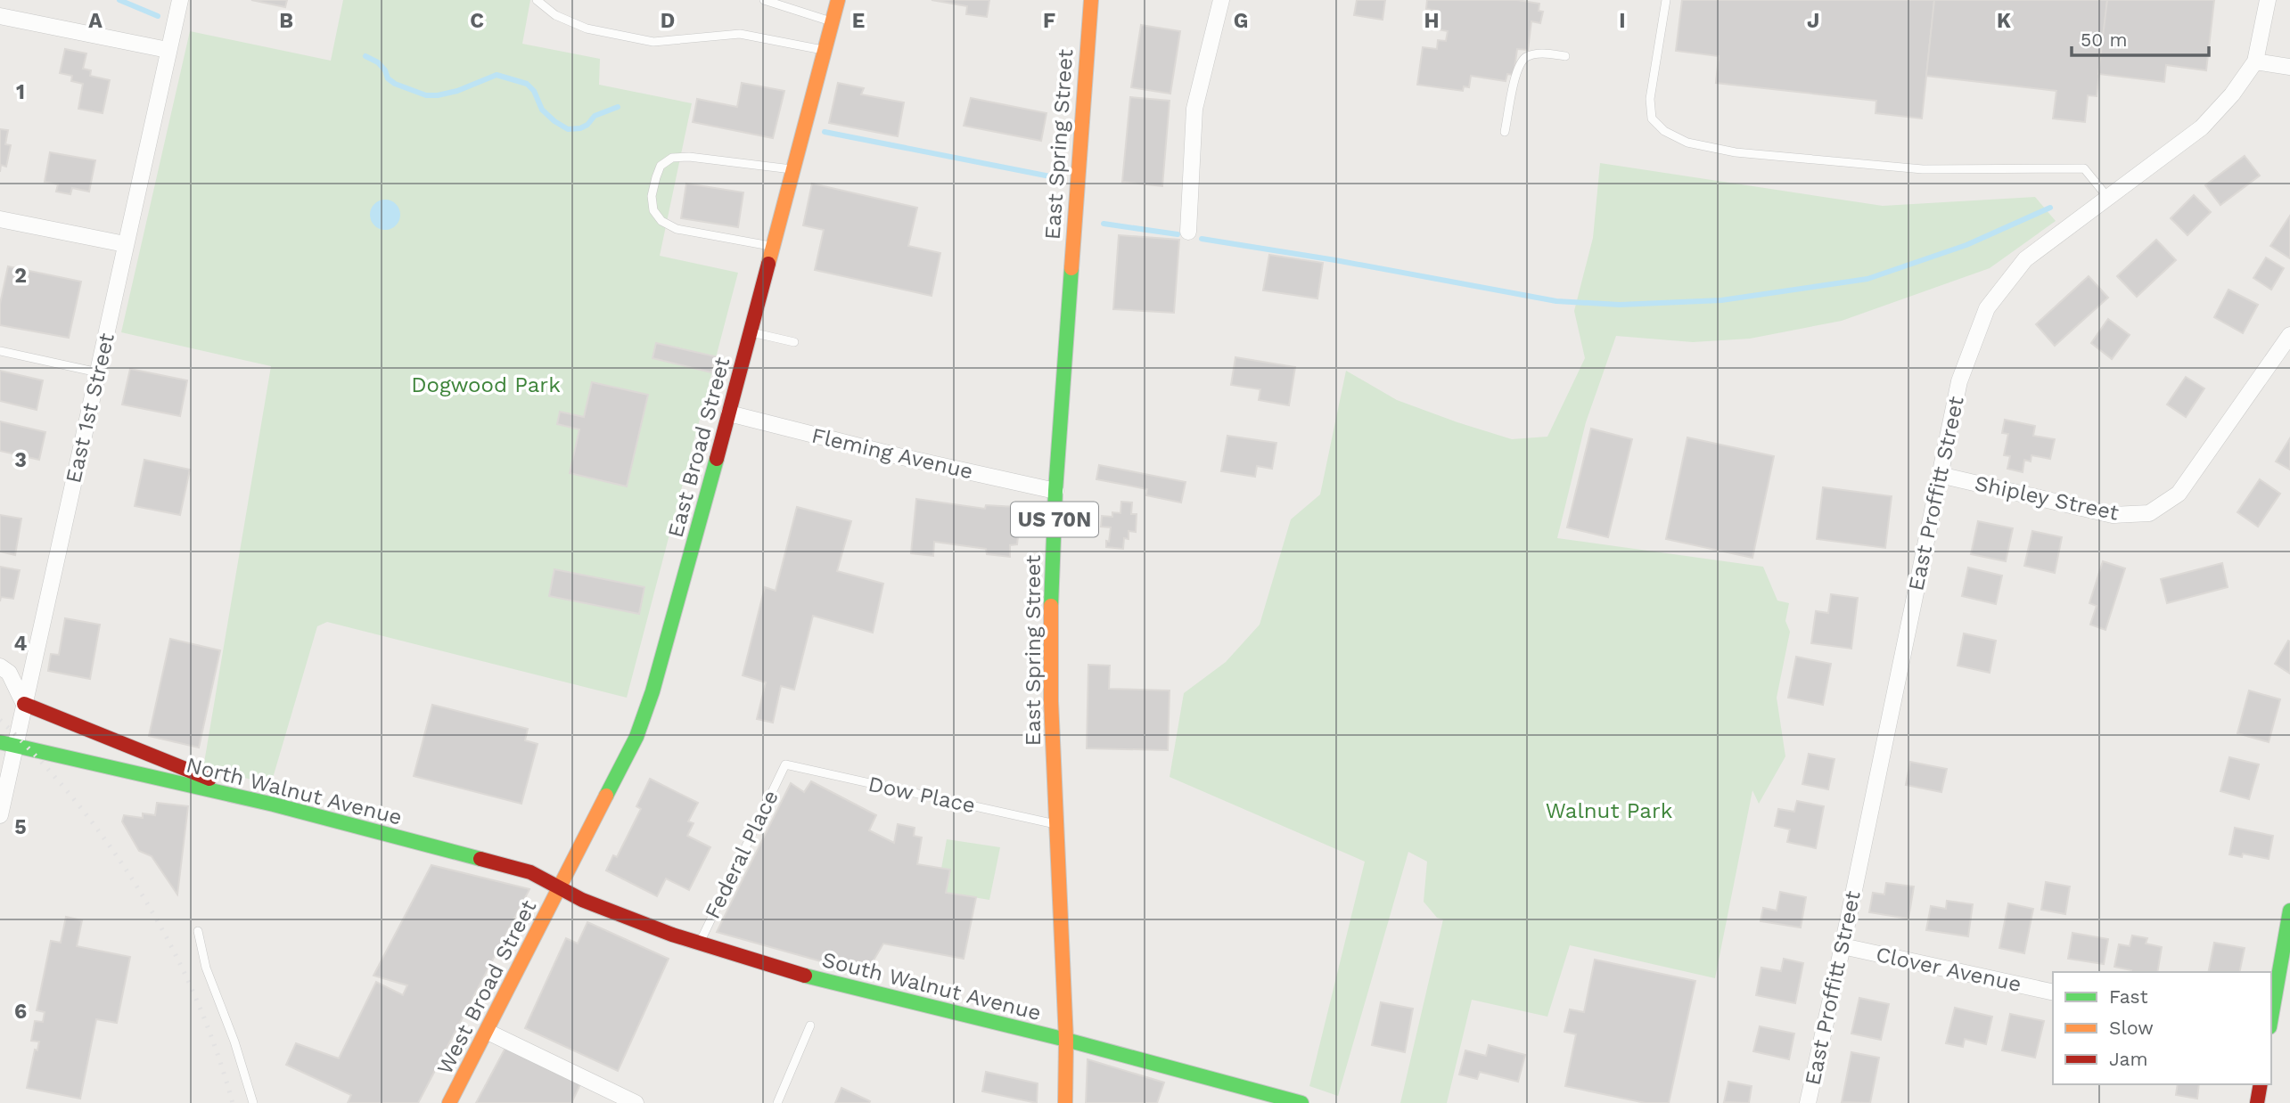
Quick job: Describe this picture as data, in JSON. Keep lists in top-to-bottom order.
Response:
{
  "streets": {
    "street": [
      "East Spring Street",
      "East 1st Street",
      "East Broad Street",
      "Fleming Avenue",
      "East Proffitt Street",
      "Shipley Street",
      "US 70N",
      "North Walnut Avenue",
      "Clover Avenue",
      "South Walnut Avenue",
      "West Broad Street"
    ],
    "lane": ["Dow Place", "Federal Place"]
  },
  "crossings": [
    ["East Spring Street", "Fleming Avenue"],
    ["East Spring Street", "US 70N"],
    ["East Spring Street", "Dow Place"],
    ["East Spring Street", "South Walnut Avenue"],
    ["East 1st Street", "North Walnut Avenue"],
    ["East Broad Street", "Fleming Avenue"],
    ["East Broad Street", "North Walnut Avenue"],
    ["East Broad Street", "South Walnut Avenue"],
    ["East Broad Street", "West Broad Street"],
    ["East Proffitt Street", "Shipley Street"],
    ["East Proffitt Street", "Clover Avenue"],
    ["US 70N", "South Walnut Avenue"],
    ["North Walnut Avenue", "South Walnut Avenue"],
    ["North Walnut Avenue", "West Broad Street"],
    ["Dow Place", "Federal Place"],
    ["Federal Place", "South Walnut Avenue"],
    ["South Walnut Avenue", "West Broad Street"]
  ],
  "parks": ["Dogwood Park", "Walnut Park"],
  "legend": ["Fast", "Slow", "Jam"],
  "scale_bar": "50 m",
  "grid": {
    "columns": [
      "A",
      "B",
      "C",
      "D",
      "E",
      "F",
      "G",
      "H",
      "I",
      "J",
      "K"
    ],
    "rows": [
      "1",
      "2",
      "3",
      "4",
      "5",
      "6"
    ]
  }
}
